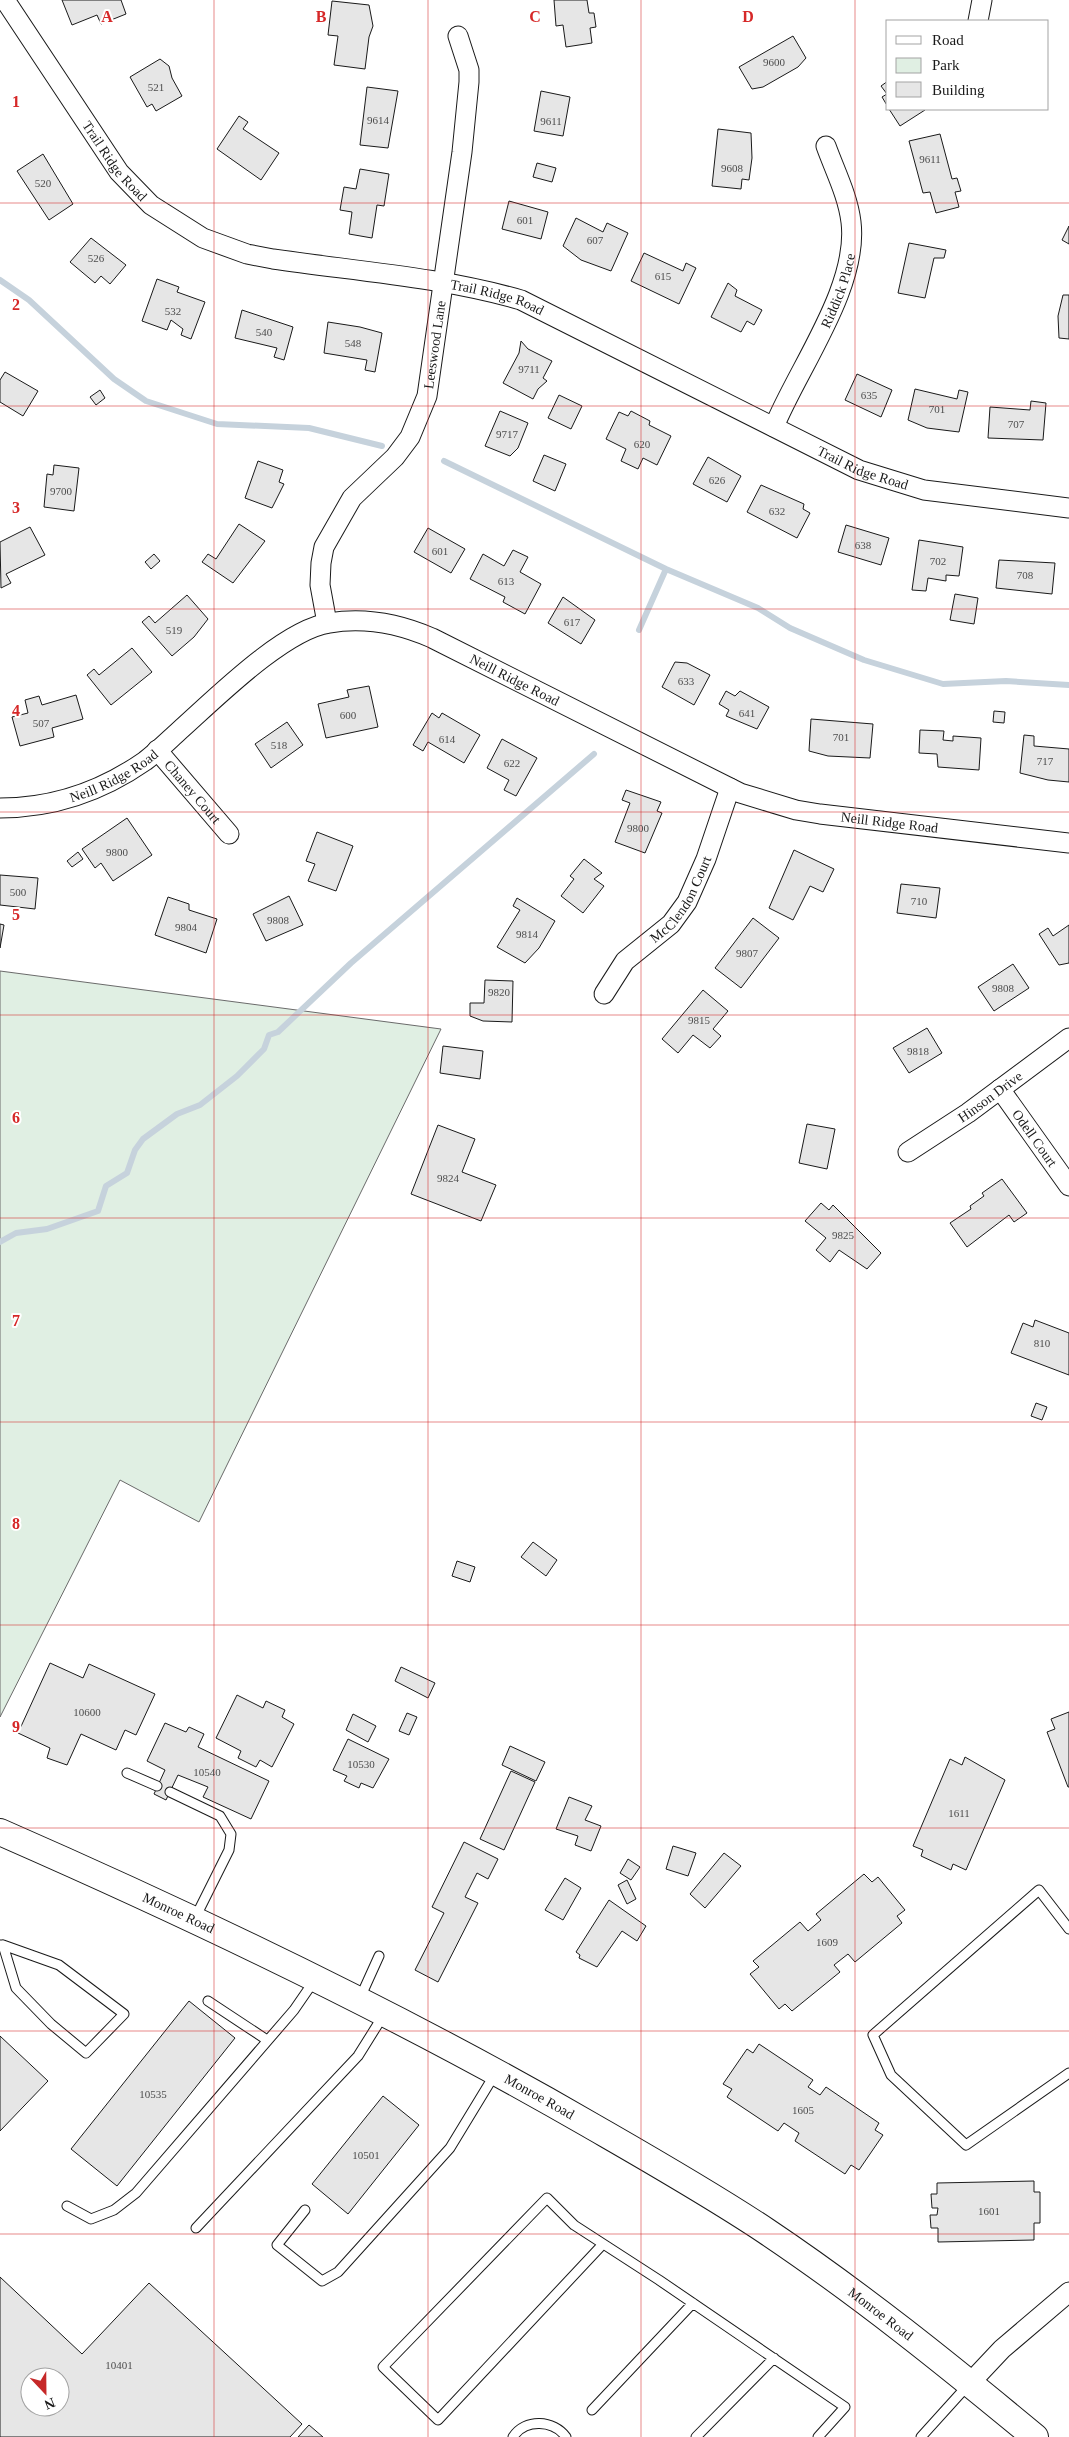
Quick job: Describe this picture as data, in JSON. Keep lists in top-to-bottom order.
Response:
{
  "streets": {
    "main road": ["Monroe Road"],
    "street": [
      "Trail Ridge Road",
      "Riddick Place",
      "Leeswood Lane",
      "Neill Ridge Road",
      "Chaney Court",
      "McClendon Court",
      "Hinson Drive",
      "Odell Court"
    ]
  },
  "crossings": [
    ["Trail Ridge Road", "Riddick Place"],
    ["Trail Ridge Road", "Leeswood Lane"],
    ["Leeswood Lane", "Neill Ridge Road"],
    ["Neill Ridge Road", "Chaney Court"],
    ["Neill Ridge Road", "McClendon Court"],
    ["Hinson Drive", "Odell Court"]
  ],
  "house_numbers": [
    "9600",
    "521",
    "9614",
    "9611",
    "9611",
    "9608",
    "520",
    "601",
    "607",
    "526",
    "615",
    "532",
    "540",
    "548",
    "9711",
    "635",
    "701",
    "707",
    "9717",
    "620",
    "626",
    "9700",
    "632",
    "638",
    "601",
    "702",
    "708",
    "613",
    "617",
    "519",
    "633",
    "641",
    "600",
    "507",
    "701",
    "614",
    "518",
    "717",
    "622",
    "9800",
    "9800",
    "500",
    "710",
    "9808",
    "9804",
    "9814",
    "9807",
    "9808",
    "9820",
    "9815",
    "9818",
    "9824",
    "9825",
    "810",
    "10600",
    "10530",
    "10540",
    "1611",
    "1609",
    "10535",
    "1605",
    "10501",
    "1601",
    "10401"
  ],
  "legend": ["Road", "Park", "Building"],
  "north": "bottom",
  "grid": {
    "columns": [
      "A",
      "B",
      "C",
      "D"
    ],
    "rows": [
      "1",
      "2",
      "3",
      "4",
      "5",
      "6",
      "7",
      "8",
      "9"
    ]
  }
}
